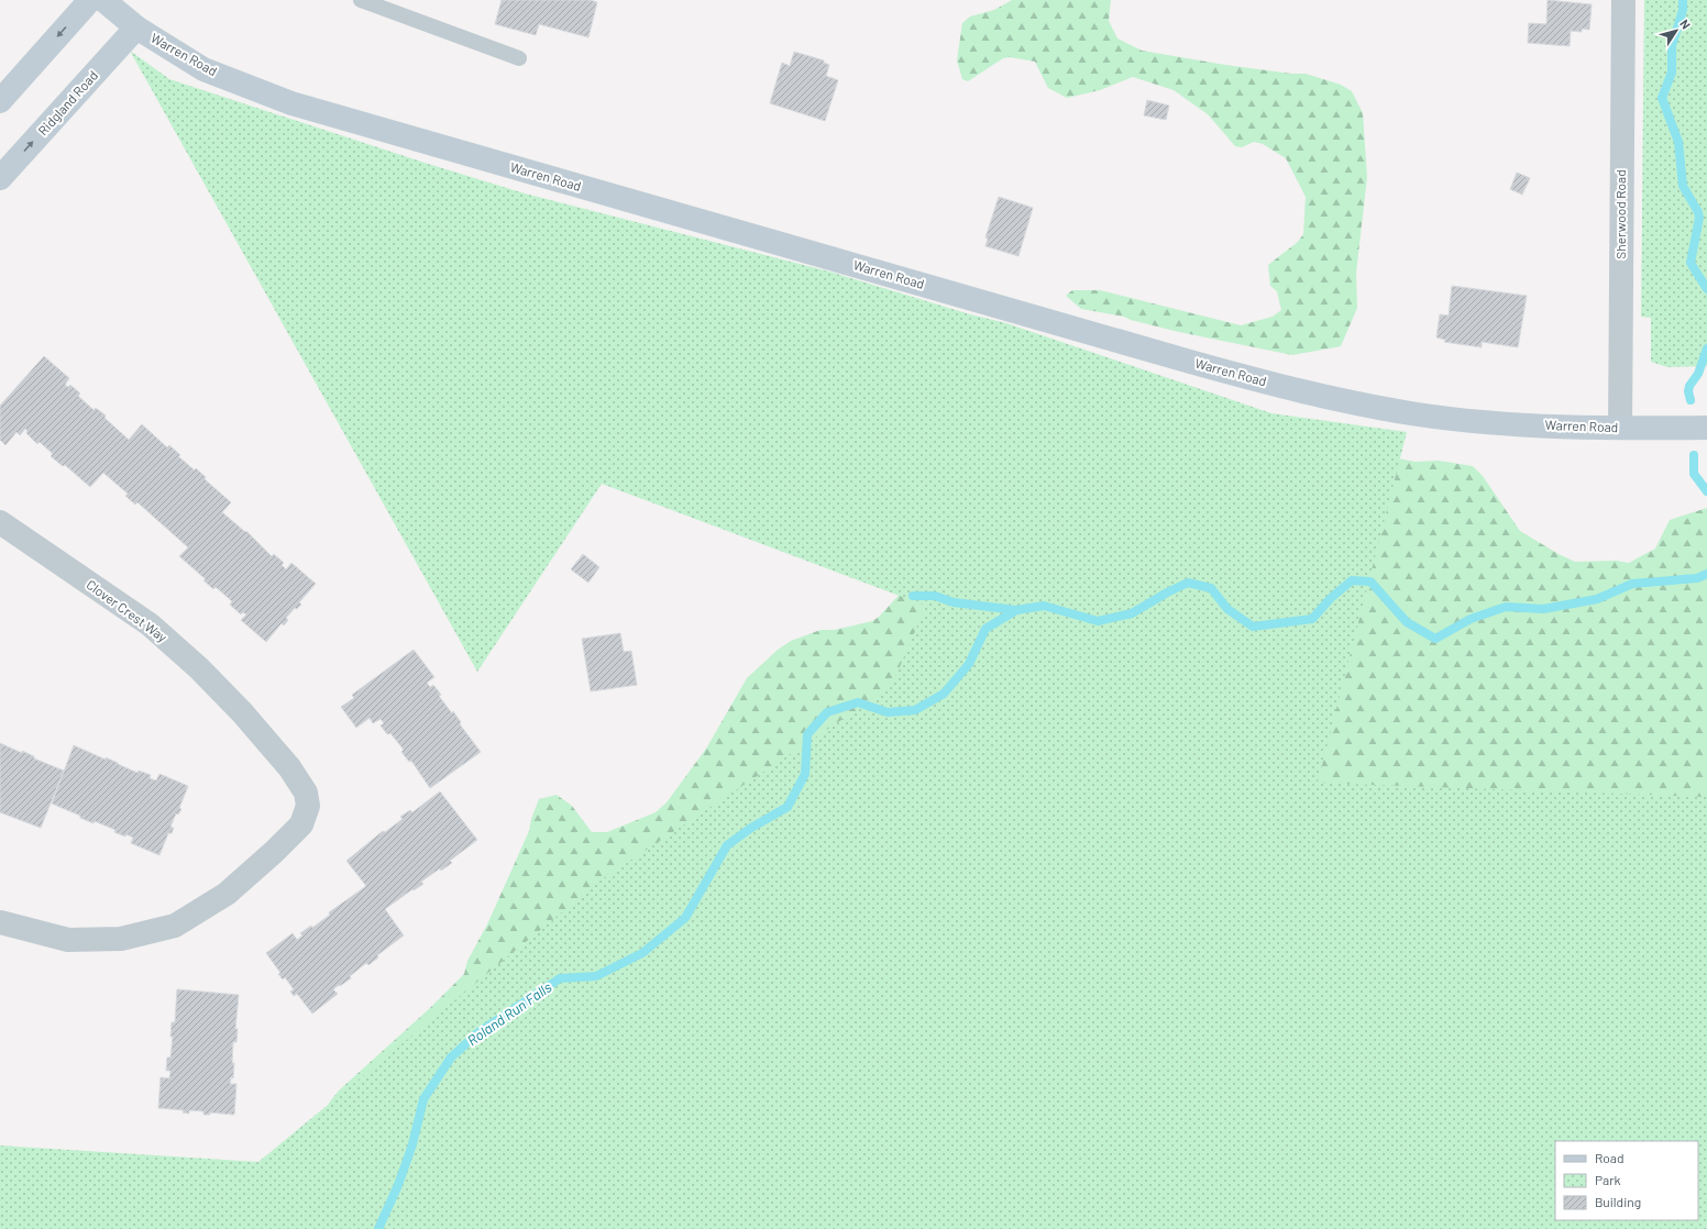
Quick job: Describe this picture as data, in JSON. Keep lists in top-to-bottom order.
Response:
{
  "streets": {
    "street": [
      "Warren Road",
      "Ridgland Road",
      "Sherwood Road",
      "Clover Crest Way"
    ]
  },
  "crossings": [
    ["Warren Road", "Ridgland Road"],
    ["Warren Road", "Sherwood Road"]
  ],
  "water": ["Roland Run Falls"],
  "legend": ["Road", "Park", "Building"],
  "north": "top right"
}
